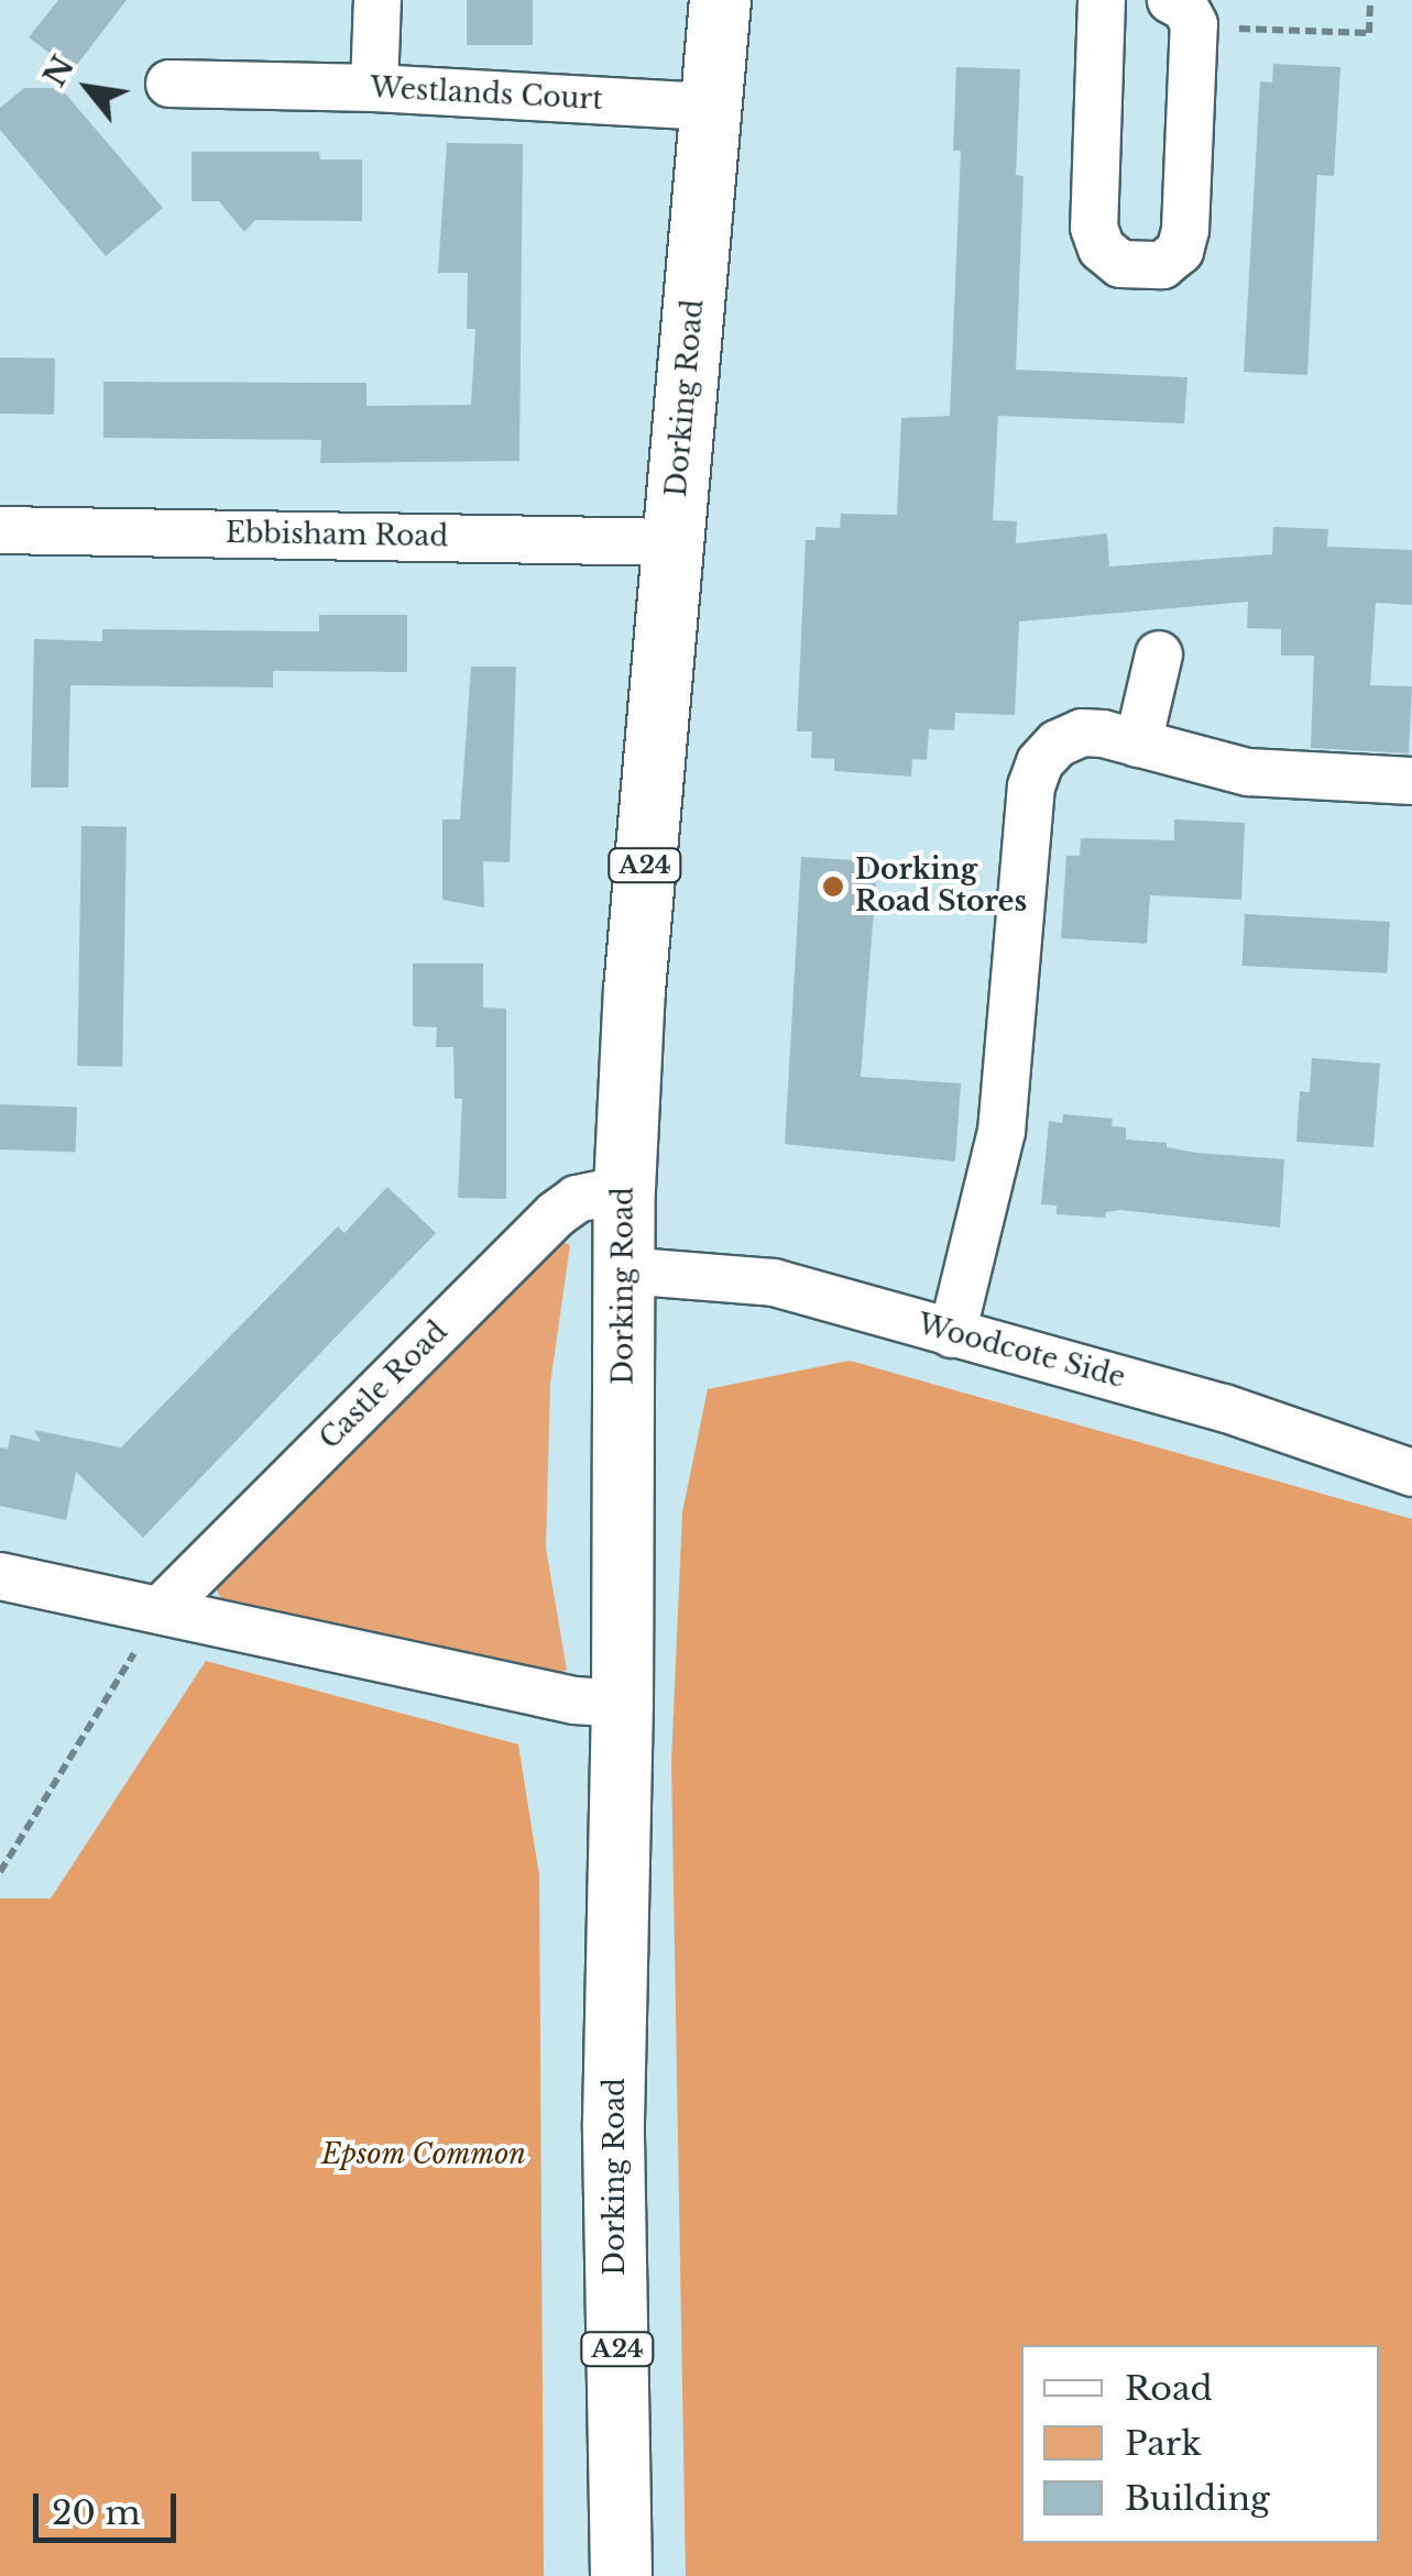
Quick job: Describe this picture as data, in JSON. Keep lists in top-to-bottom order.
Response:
{
  "streets": {
    "highway": ["Dorking Road", "A24"],
    "street": [
      "Westlands Court",
      "Ebbisham Road",
      "Woodcote Side",
      "Castle Road"
    ]
  },
  "crossings": [
    ["Westlands Court", "Dorking Road"],
    ["Dorking Road", "Ebbisham Road"],
    ["Dorking Road", "Woodcote Side"],
    ["Dorking Road", "Castle Road"]
  ],
  "parks": ["Epsom Common"],
  "places": ["Dorking Road Stores"],
  "legend": ["Road", "Park", "Building"],
  "scale_bar": "20 m",
  "north": "top left"
}
